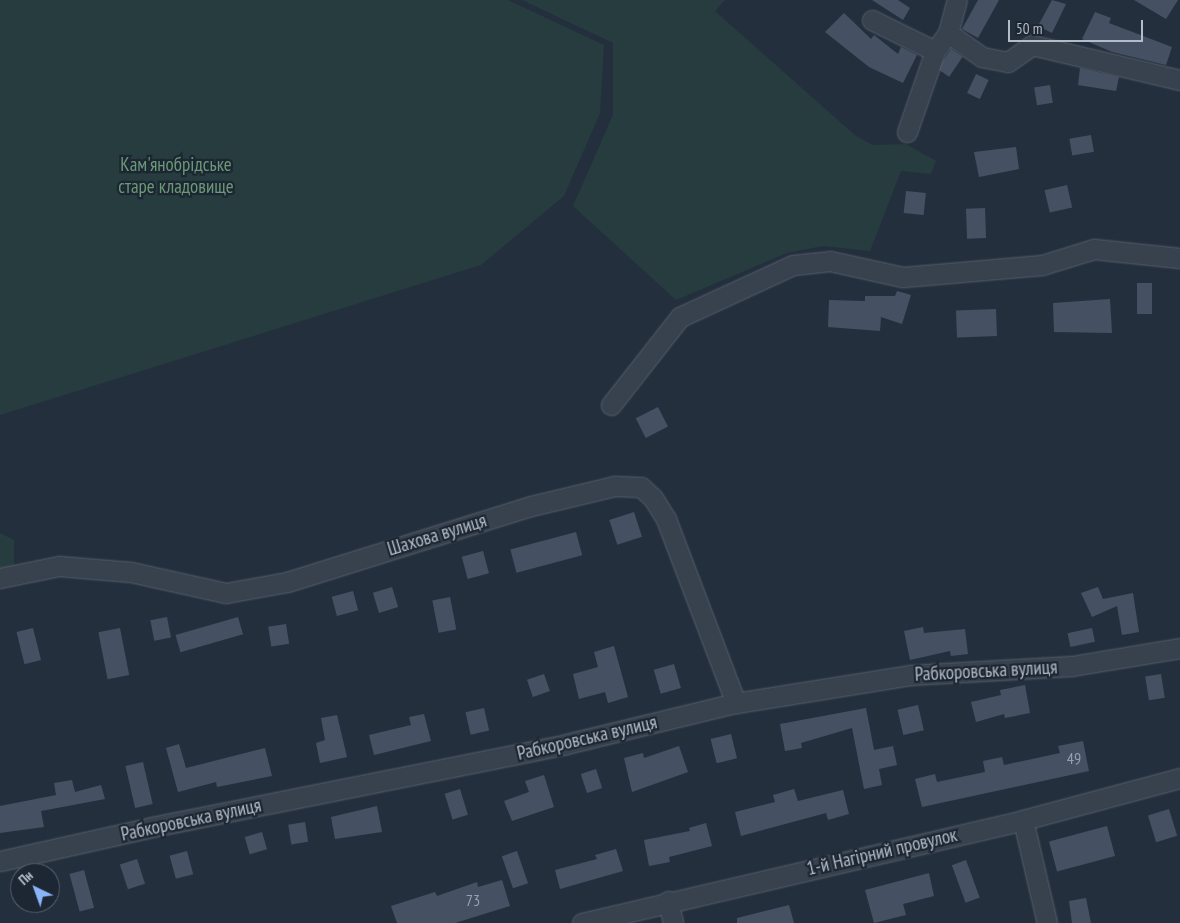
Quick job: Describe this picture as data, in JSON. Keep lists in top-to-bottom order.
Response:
{
  "streets": {
    "street": ["Шахова вулиця", "Рабкоровська вулиця", "1-й Нагірний провулок"]
  },
  "crossings": [
    ["Шахова вулиця", "Рабкоровська вулиця"]
  ],
  "parks": ["Кам'янобрідське старе кладовище"],
  "house_numbers": ["49", "73"],
  "scale_bar": "50 m",
  "north": "top left"
}
